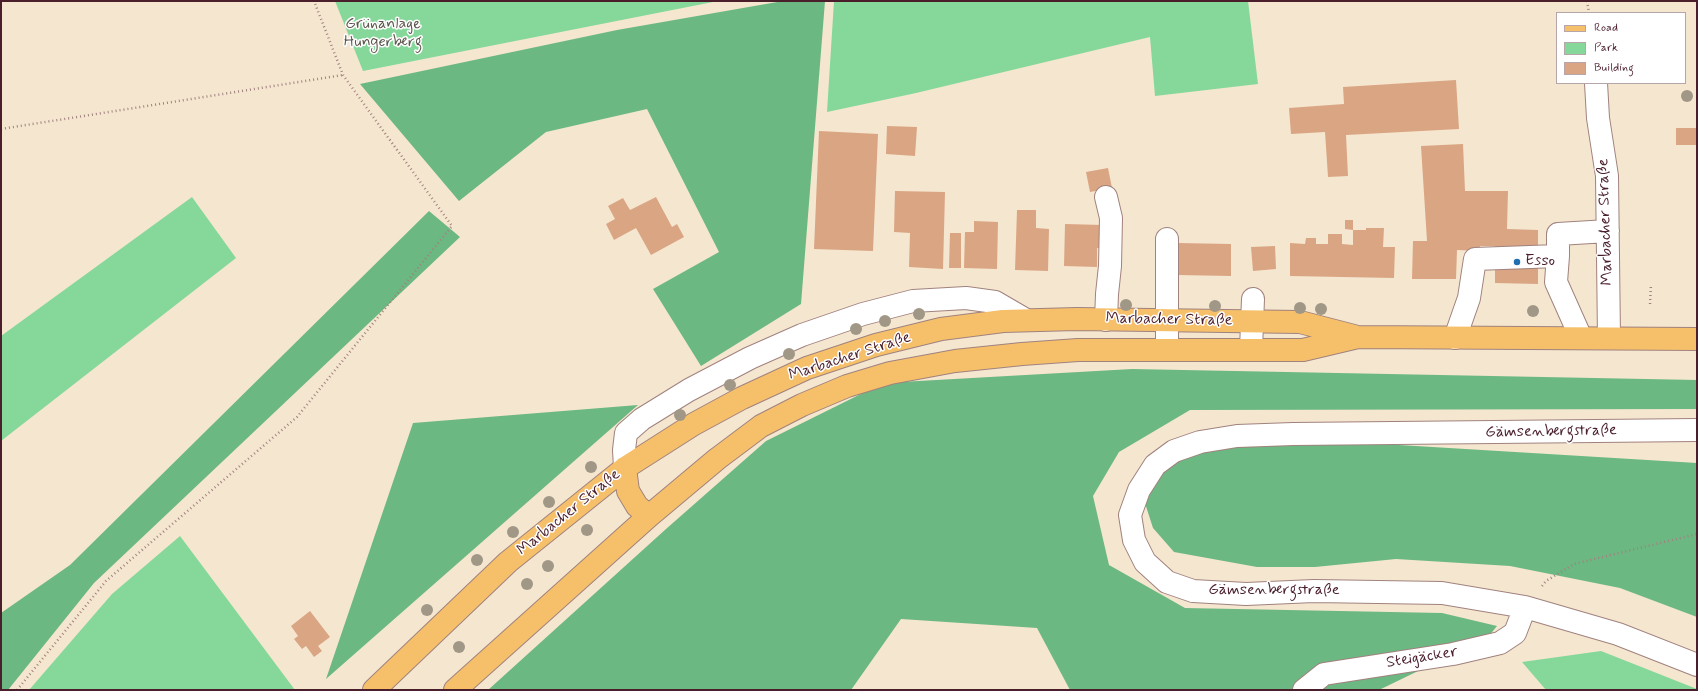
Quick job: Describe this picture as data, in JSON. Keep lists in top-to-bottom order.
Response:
{
  "streets": {
    "main road": ["Marbacher Straße"],
    "street": ["Gämsenbergstraße", "Steigäcker"]
  },
  "crossings": [
    ["Gämsenbergstraße", "Steigäcker"]
  ],
  "parks": ["Grünanlage Hungerberg"],
  "places": ["Esso"],
  "legend": ["Road", "Park", "Building"]
}
